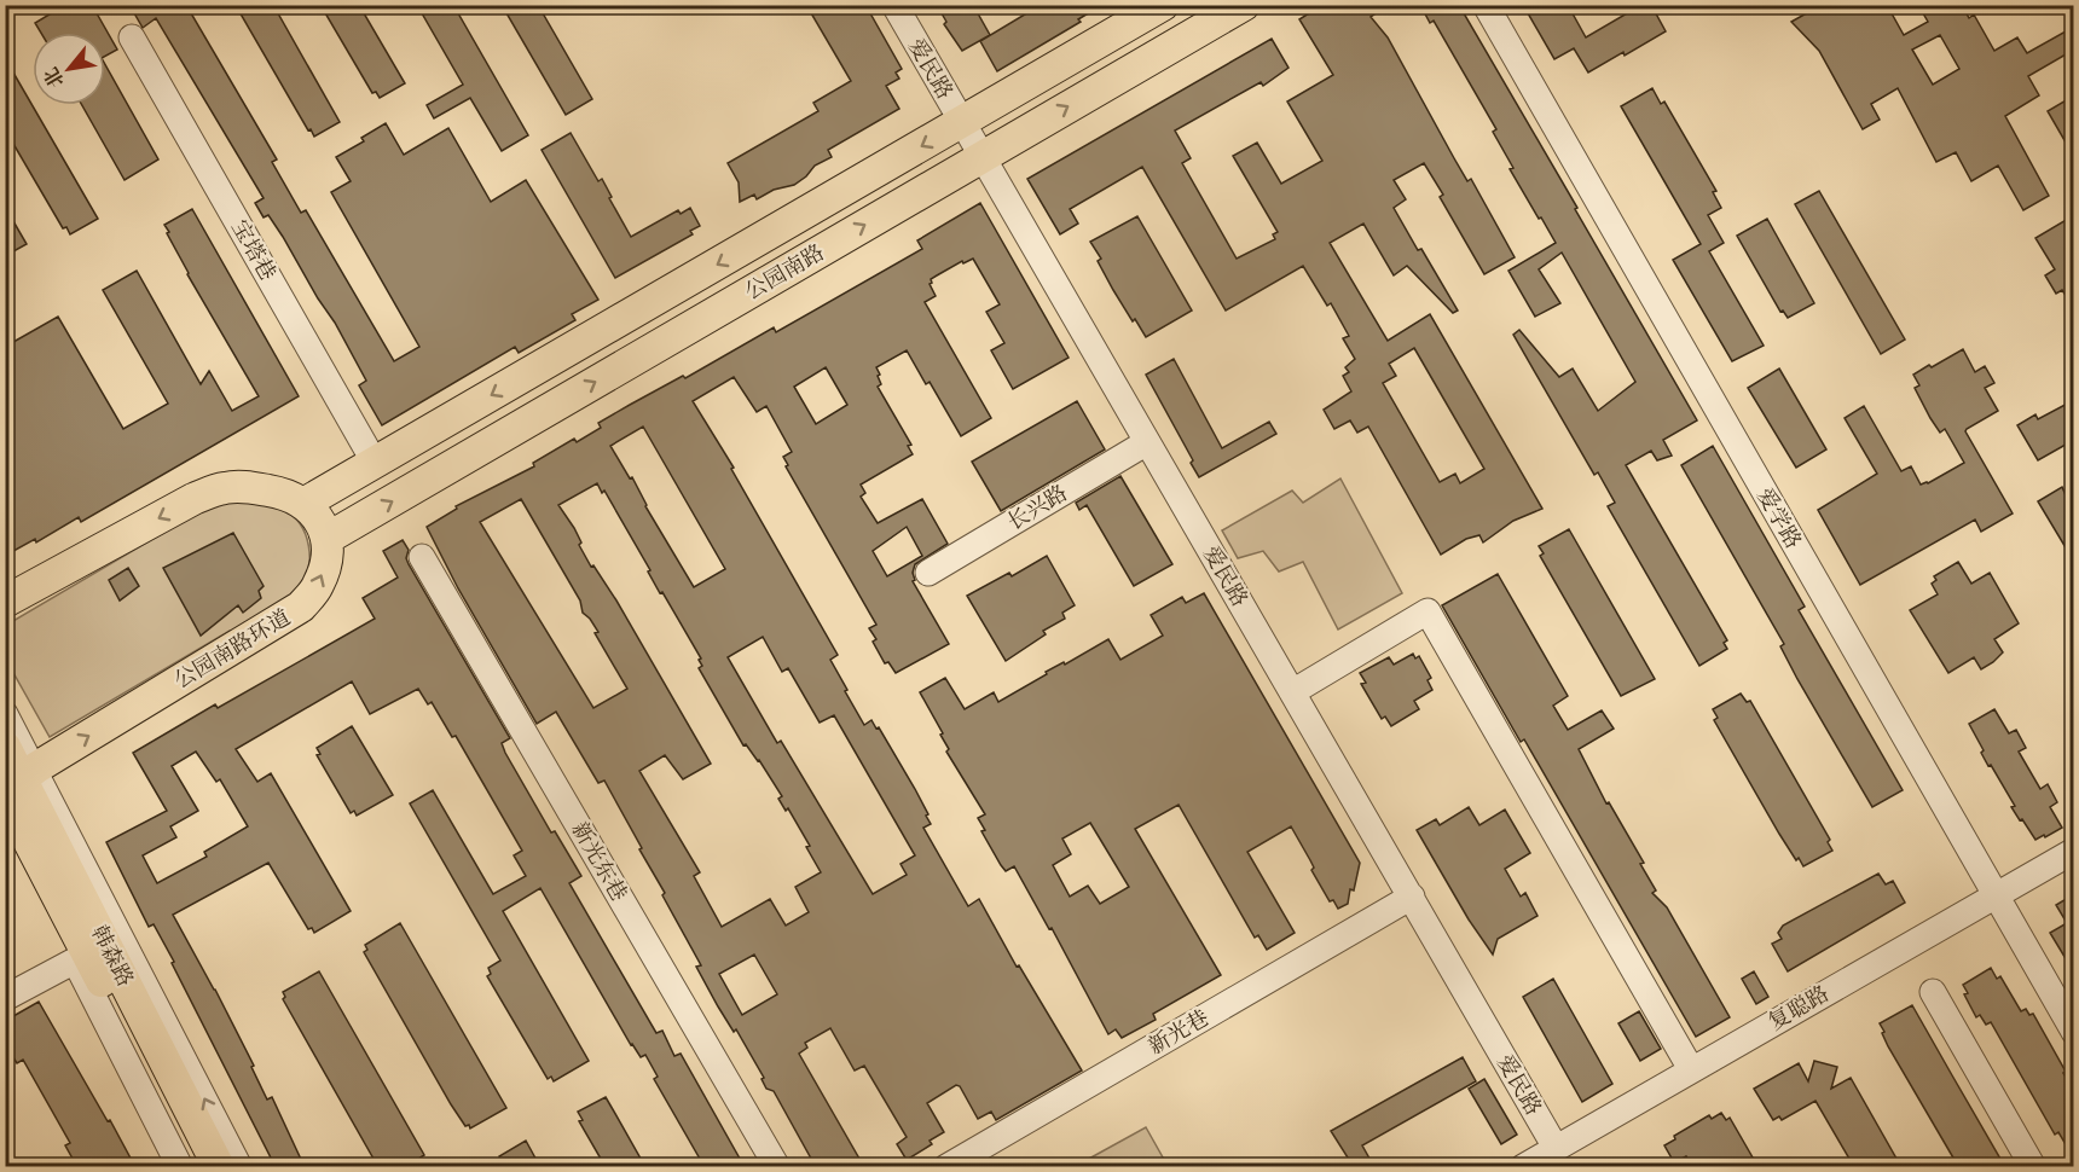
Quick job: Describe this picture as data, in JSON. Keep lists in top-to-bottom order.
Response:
{
  "streets": {
    "main road": ["公园南路", "公园南路环道", "韩森路"],
    "street": [
      "爱民路",
      "宝塔巷",
      "长兴路",
      "爱学路",
      "新光东巷",
      "复聪路",
      "新光巷"
    ]
  },
  "crossings": [
    ["爱民路", "公园南路"],
    ["爱民路", "长兴路"],
    ["爱民路", "复聪路"],
    ["爱民路", "新光巷"],
    ["宝塔巷", "公园南路"],
    ["公园南路", "公园南路环道"],
    ["爱学路", "复聪路"],
    ["公园南路环道", "韩森路"]
  ],
  "one_way": ["公园南路环道"],
  "north": "bottom left"
}
